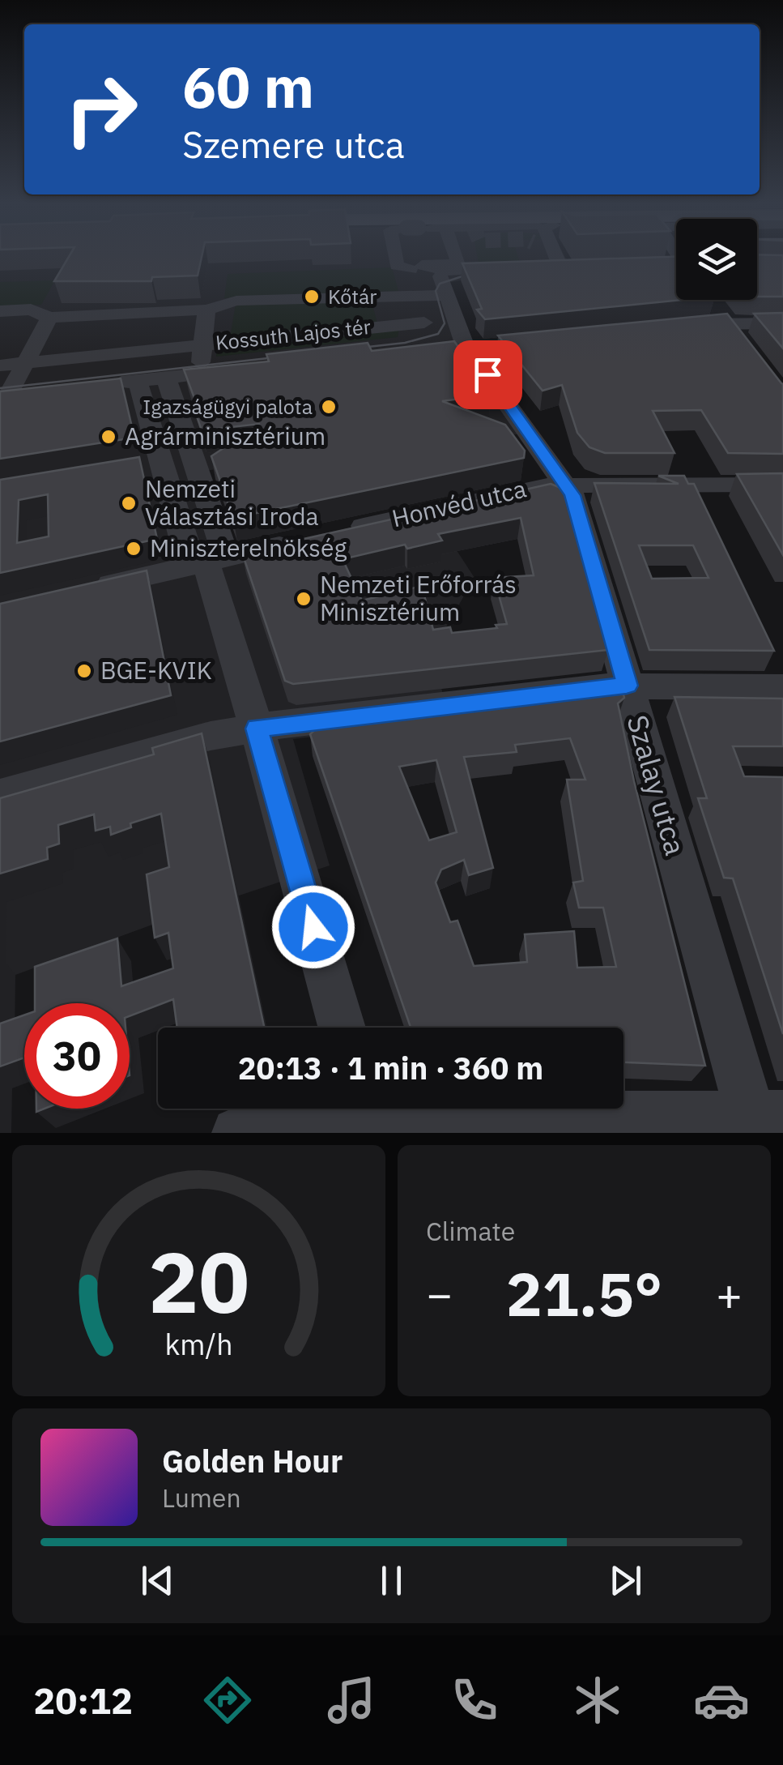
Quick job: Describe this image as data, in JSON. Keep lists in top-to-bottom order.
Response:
{
  "streets": {
    "street": ["Kossuth Lajos tér", "Honvéd utca", "Szalay utca"]
  },
  "crossings": [
    ["Honvéd utca", "Szalay utca"]
  ],
  "places": [
    "Kőtár",
    "Igazságügyi palota",
    "Agrárminisztérium",
    "Nemzeti Választási Iroda",
    "Miniszterelnökség",
    "Nemzeti Erőforrás Minisztérium",
    "BGE-KVIK"
  ],
  "page": {
    "turn": ["60 m", "Szemere utca"],
    "limit": "30",
    "trip": "20:13 · 1 min · 360 m",
    "tile": "Climate",
    "heat": ["−", "21.5°", "+"],
    "song": ["Golden Hour", "Lumen"],
    "tabs": "20:12",
    "gauge": ["20", "km/h"]
  }
}
